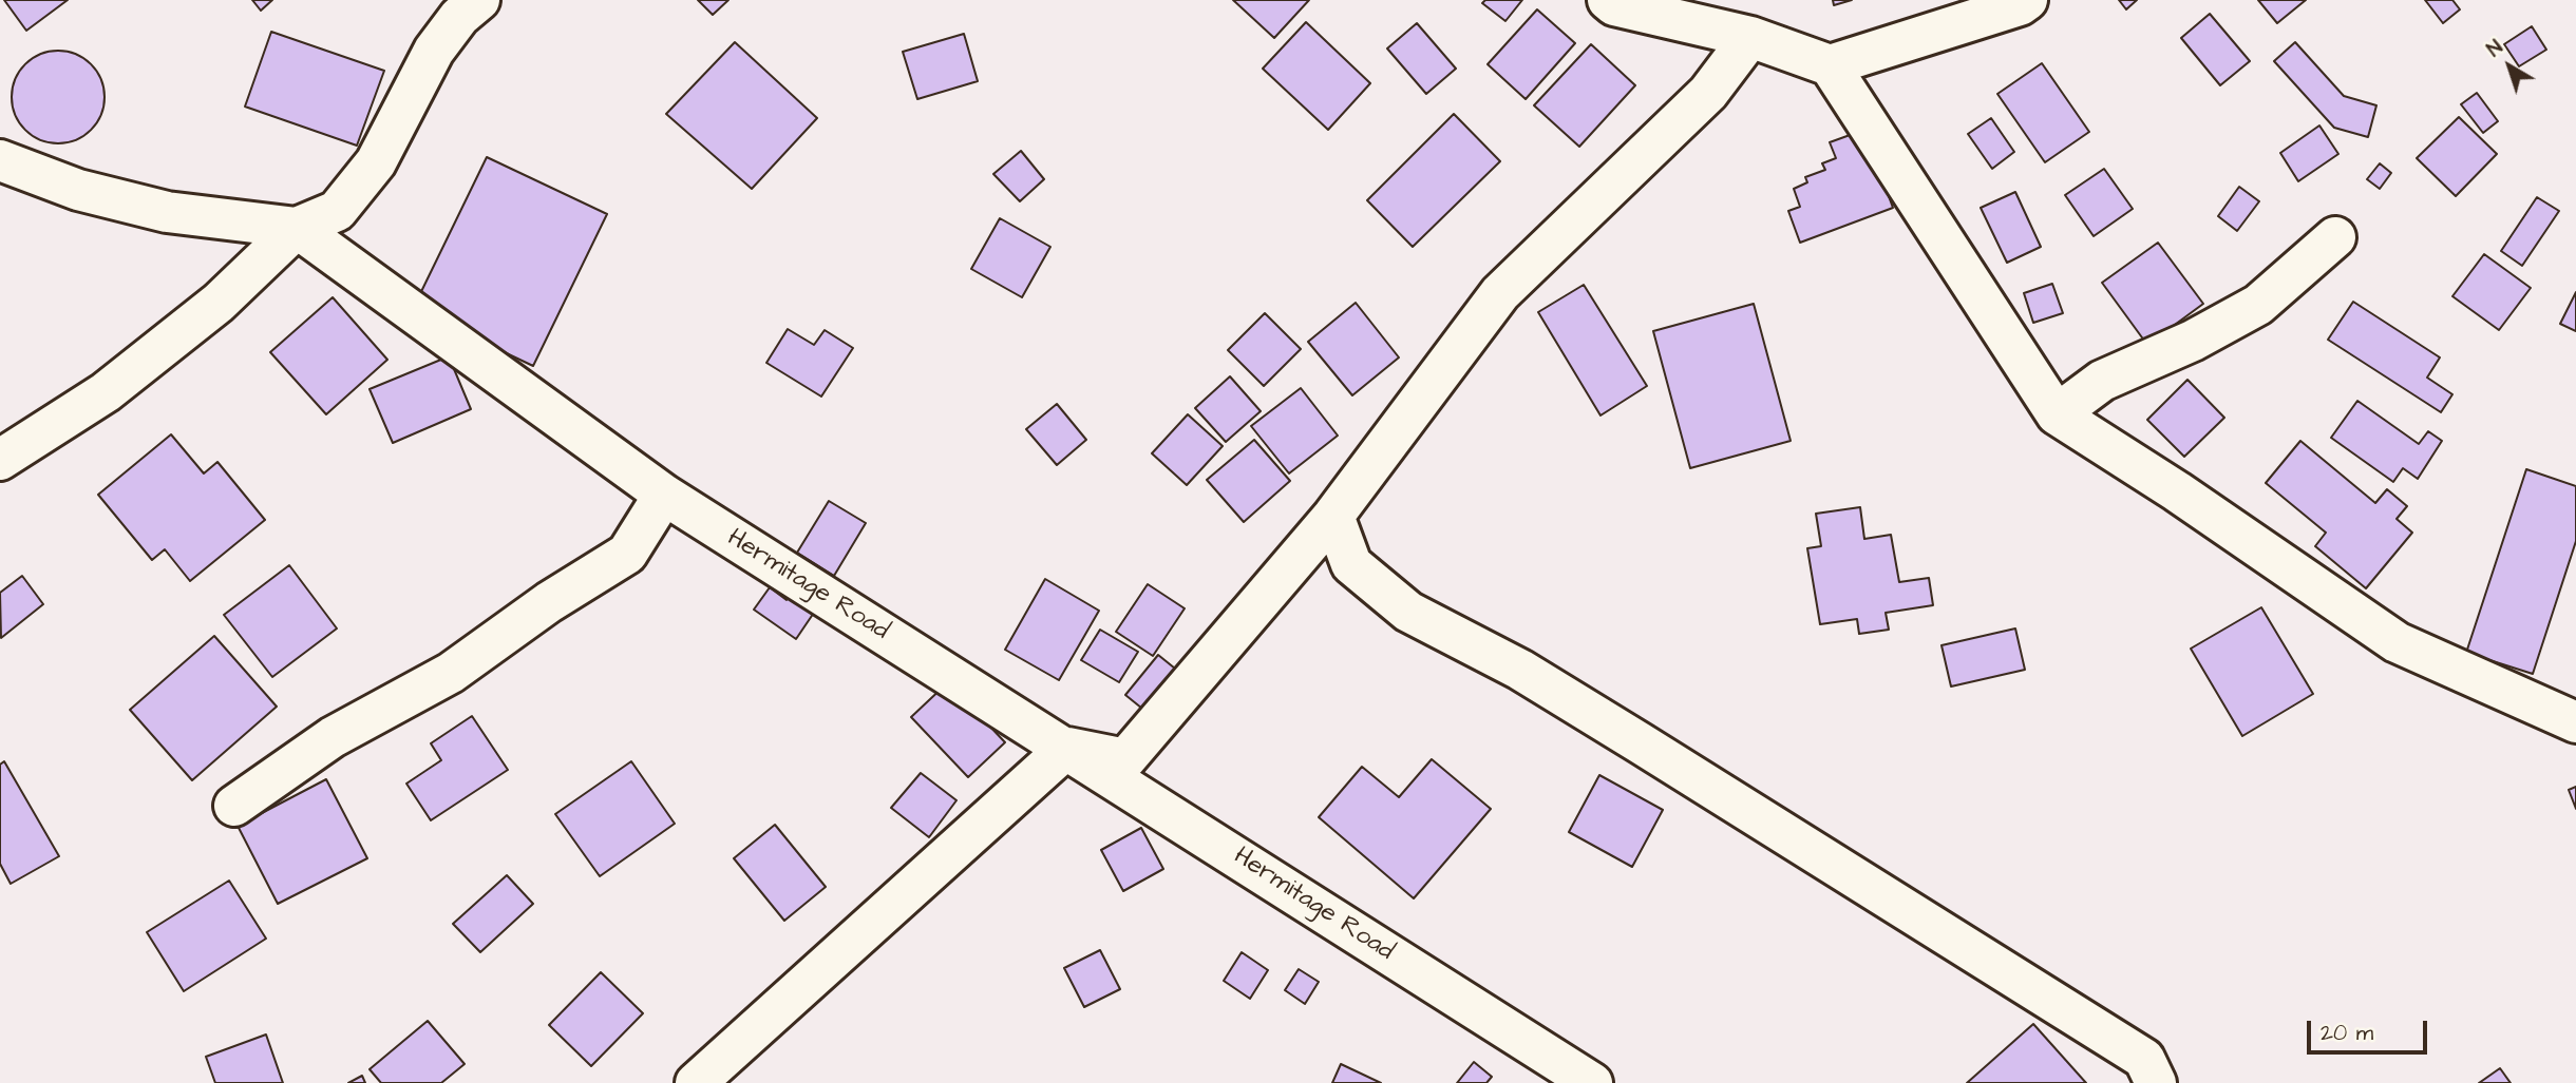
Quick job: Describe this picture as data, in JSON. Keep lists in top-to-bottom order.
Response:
{
  "streets": {
    "street": ["Hermitage Road"]
  },
  "scale_bar": "20 m",
  "north": "top left"
}
